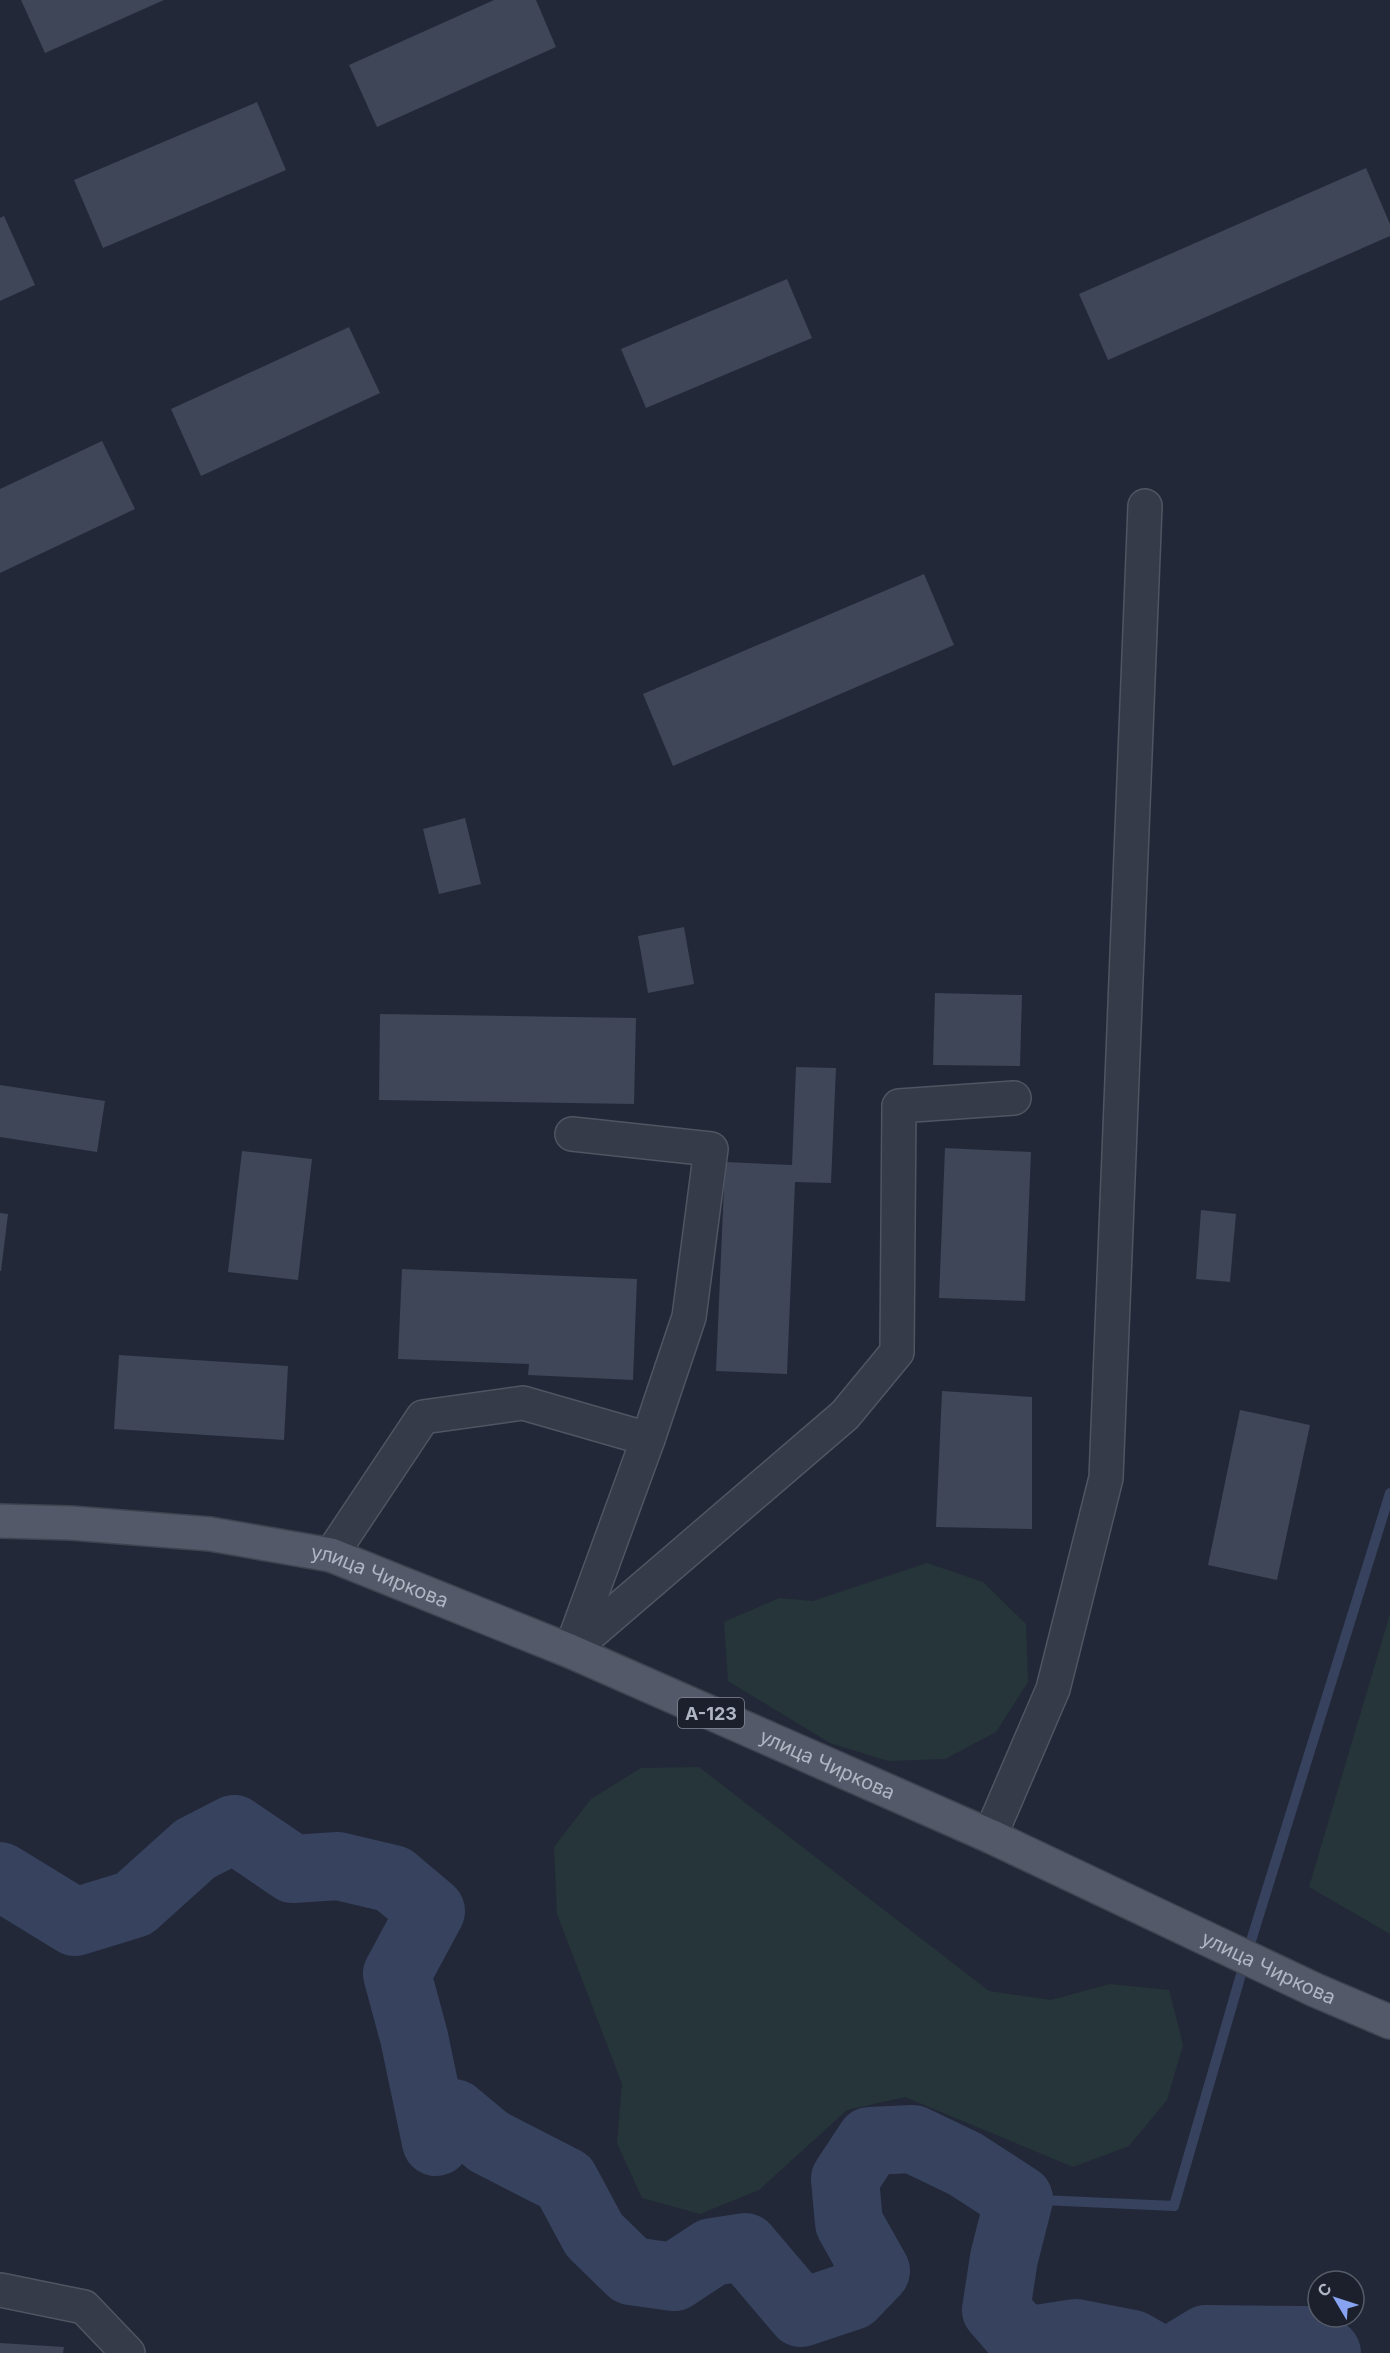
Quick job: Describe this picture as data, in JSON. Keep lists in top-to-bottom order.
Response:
{
  "streets": {
    "main road": ["улица Чиркова", "А-123"]
  },
  "north": "top left"
}
